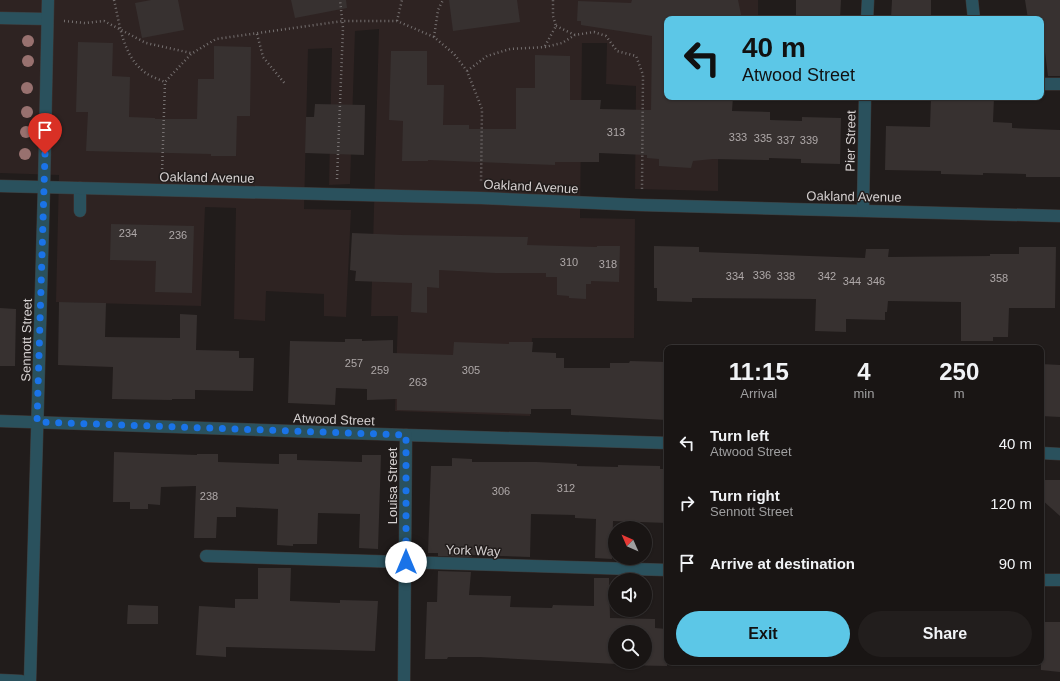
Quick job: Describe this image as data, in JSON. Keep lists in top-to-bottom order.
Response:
{
  "streets": {
    "street": [
      "Pier Street",
      "Oakland Avenue",
      "Sennott Street",
      "Atwood Street",
      "Louisa Street",
      "York Way"
    ]
  },
  "crossings": [
    ["Pier Street", "Oakland Avenue"],
    ["Oakland Avenue", "Sennott Street"],
    ["Sennott Street", "Atwood Street"],
    ["Atwood Street", "Louisa Street"],
    ["Louisa Street", "York Way"]
  ],
  "house_numbers": [
    "313",
    "333",
    "335",
    "337",
    "339",
    "234",
    "236",
    "310",
    "318",
    "336",
    "334",
    "338",
    "342",
    "358",
    "344",
    "346",
    "257",
    "259",
    "305",
    "263",
    "312",
    "306",
    "238"
  ],
  "north": "top left",
  "page": {
    "turn": ["40 m", "Atwood Street"],
    "eta": [
      "11:15",
      "Arrival",
      "4",
      "min",
      "250",
      "m"
    ],
    "list": [
      {
        "name": "Turn left",
        "note": "Atwood Street",
        "value": "40 m"
      },
      {
        "name": "Turn right",
        "note": "Sennott Street",
        "value": "120 m"
      },
      {
        "name": "Arrive at destination",
        "value": "90 m"
      }
    ],
    "buttons": ["Exit", "Share"]
  }
}
